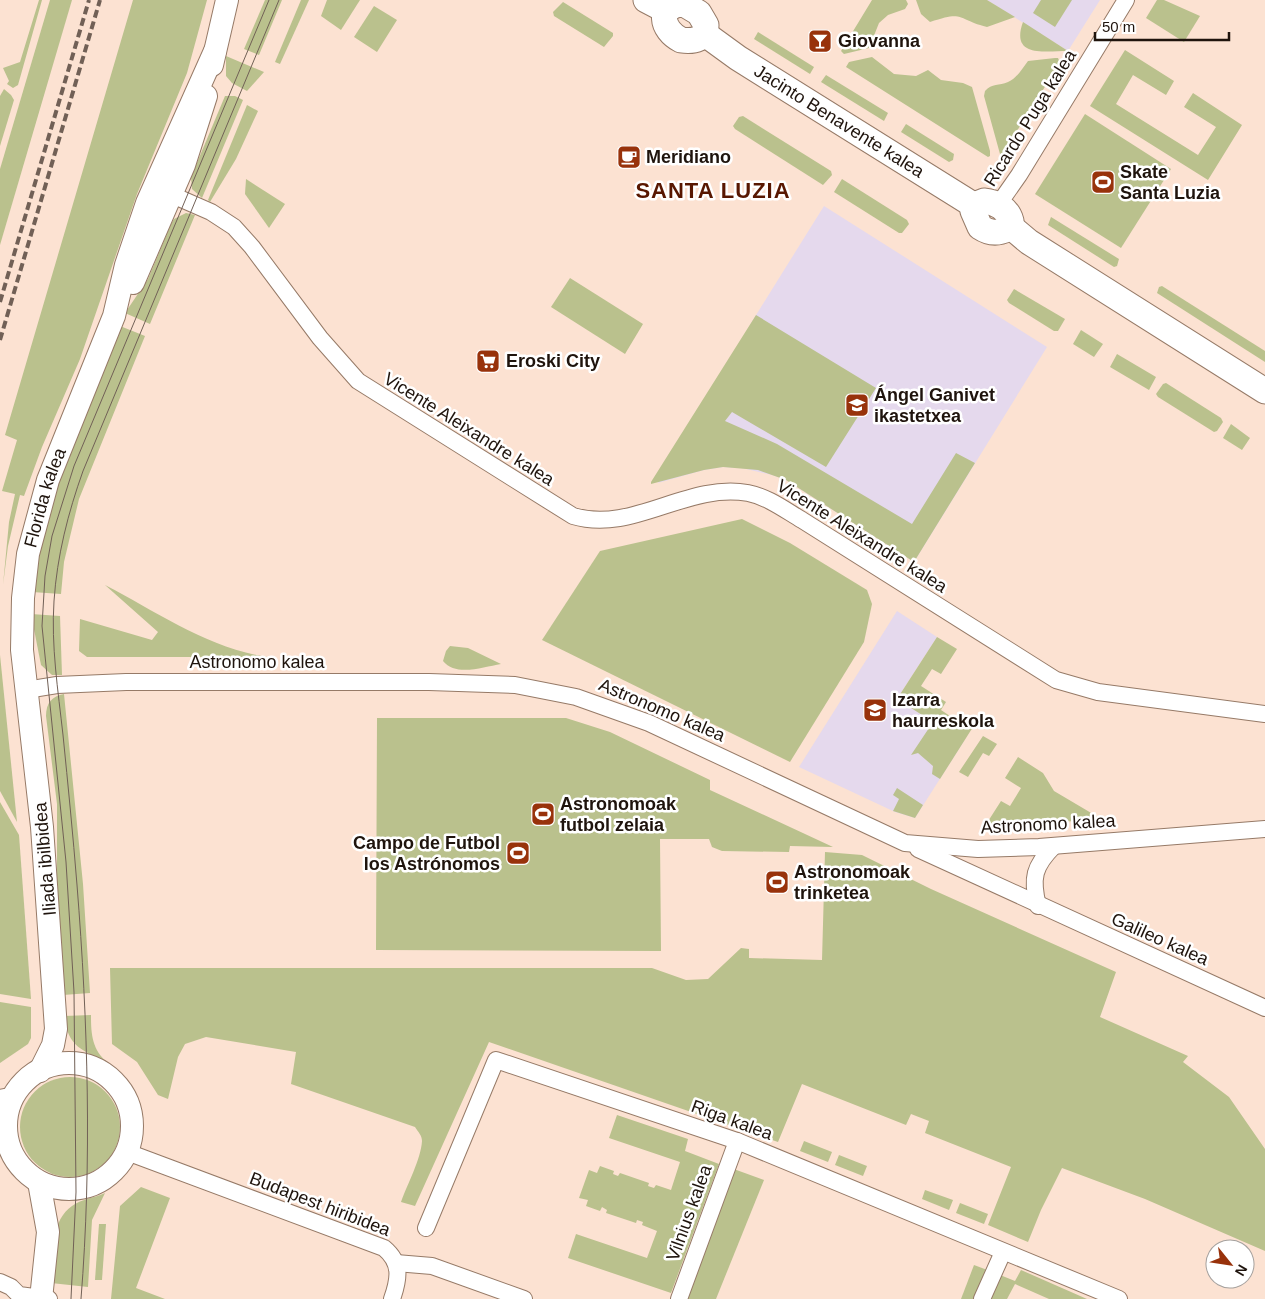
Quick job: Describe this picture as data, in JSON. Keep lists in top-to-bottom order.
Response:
{
  "streets": {
    "main road": ["Jacinto Benavente kalea", "Florida kalea", "Iliada ibilbidea"],
    "street": [
      "Ricardo Puga kalea",
      "Vicente Aleixandre kalea",
      "Astronomo kalea",
      "Galileo kalea",
      "Riga kalea",
      "Budapest hiribidea",
      "Vilnius kalea"
    ]
  },
  "crossings": [
    ["Ricardo Puga kalea", "Jacinto Benavente kalea"],
    ["Vicente Aleixandre kalea", "Florida kalea"],
    ["Florida kalea", "Astronomo kalea"],
    ["Florida kalea", "Iliada ibilbidea"],
    ["Astronomo kalea", "Iliada ibilbidea"],
    ["Astronomo kalea", "Galileo kalea"],
    ["Iliada ibilbidea", "Budapest hiribidea"],
    ["Riga kalea", "Vilnius kalea"]
  ],
  "districts": ["SANTA LUZIA"],
  "places": {
    "bar": ["Giovanna"],
    "cafe": ["Meridiano"],
    "sports": [
      "Skate Santa Luzia",
      "Astronomoak futbol zelaia",
      "Campo de Futbol los Astrónomos",
      "Astronomoak trinketea"
    ],
    "supermarket": ["Eroski City"],
    "school or university": ["Ángel Ganivet ikastetxea", "Izarra haurreskola"]
  },
  "scale_bar": "50 m",
  "north": "bottom right"
}
